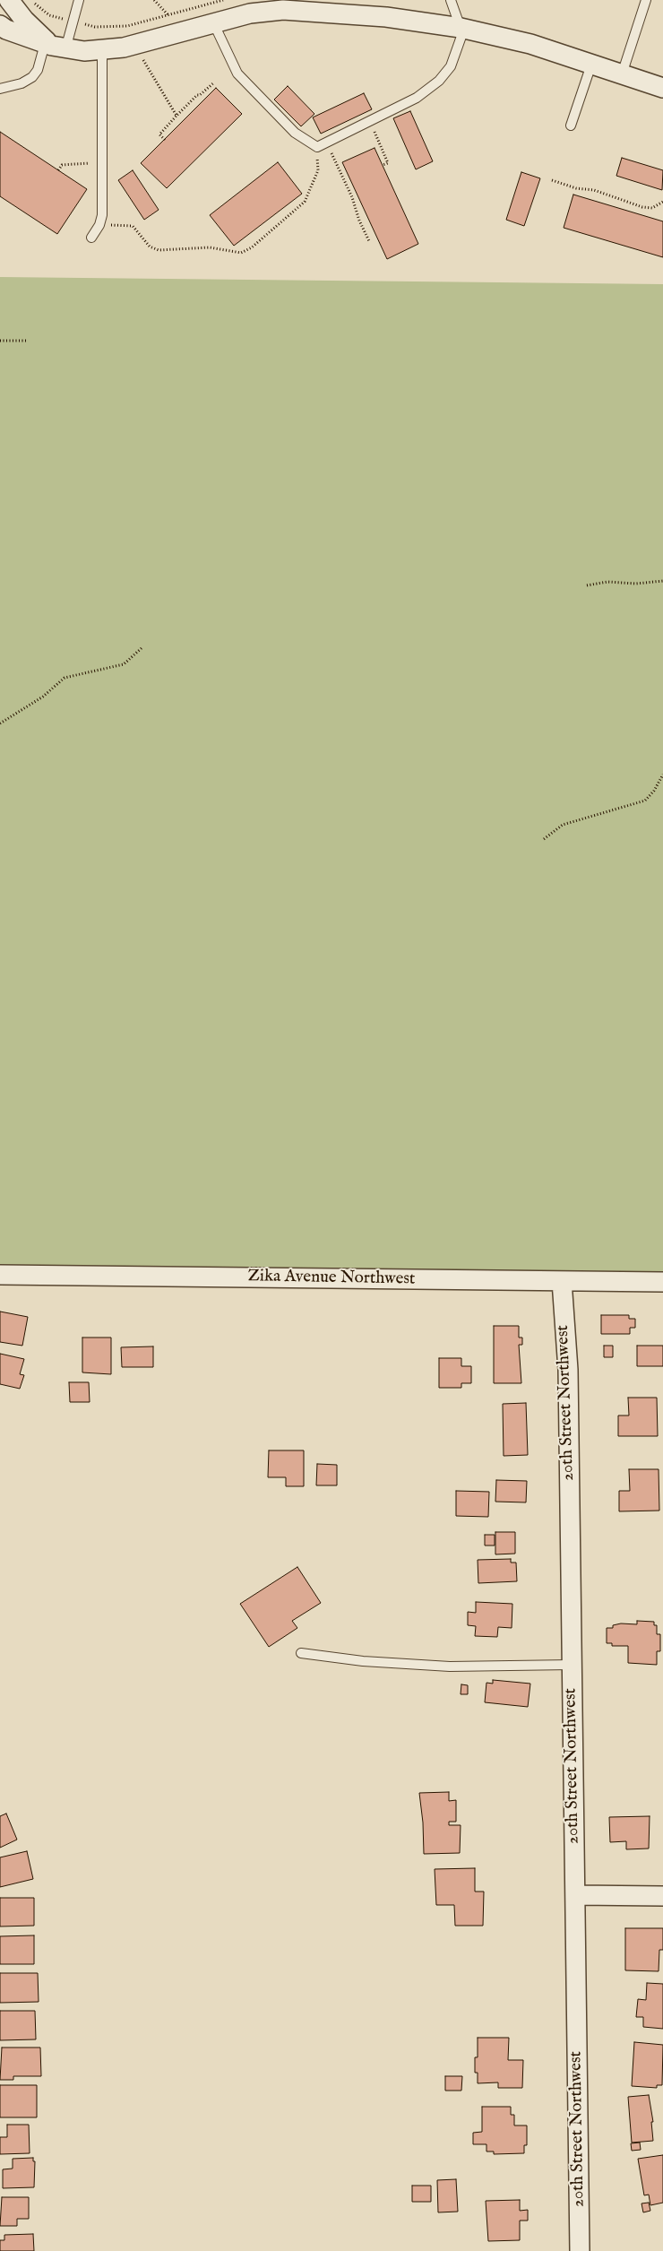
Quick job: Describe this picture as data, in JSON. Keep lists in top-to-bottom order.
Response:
{
  "streets": {
    "street": ["Zika Avenue Northwest", "20th Street Northwest"]
  },
  "crossings": [
    ["Zika Avenue Northwest", "20th Street Northwest"]
  ]
}
